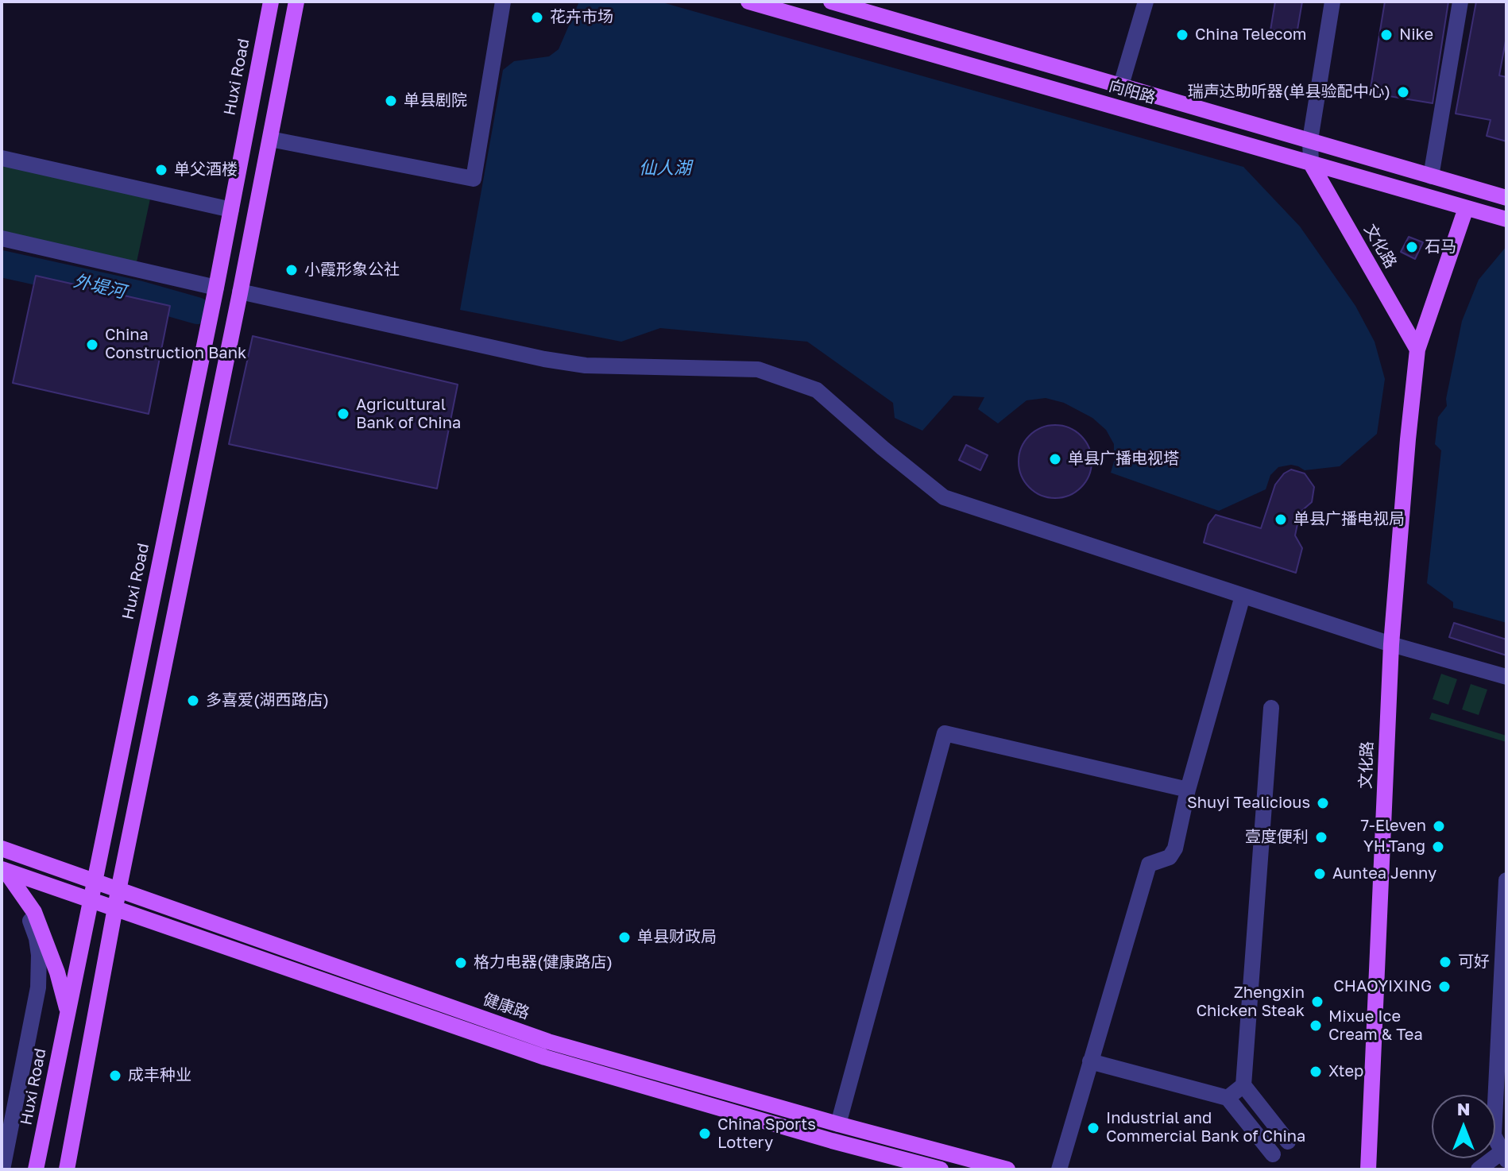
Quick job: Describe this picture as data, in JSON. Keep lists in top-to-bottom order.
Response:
{
  "streets": {
    "main road": [
      "Huxi Road",
      "向阳路",
      "文化路",
      "健康路"
    ]
  },
  "crossings": [
    ["Huxi Road", "健康路"],
    ["向阳路", "文化路"]
  ],
  "water": ["仙人湖", "外堤河"],
  "places": [
    "花卉市场",
    "China Telecom",
    "Nike",
    "瑞声达助听器(单县验配中心)",
    "单县剧院",
    "单父酒楼",
    "石马",
    "小霞形象公社",
    "China Construction Bank",
    "Agricultural Bank of China",
    "单县广播电视塔",
    "单县广播电视局",
    "多喜爱(湖西路店)",
    "Shuyi Tealicious",
    "7-Eleven",
    "壹度便利",
    "YH.Tang",
    "Auntea Jenny",
    "单县财政局",
    "可好",
    "格力电器(健康路店)",
    "CHAOYIXING",
    "Zhengxin Chicken Steak",
    "Mixue Ice Cream & Tea",
    "Xtep",
    "成丰种业",
    "Industrial and Commercial Bank of China",
    "China Sports Lottery"
  ],
  "north": "top"
}
